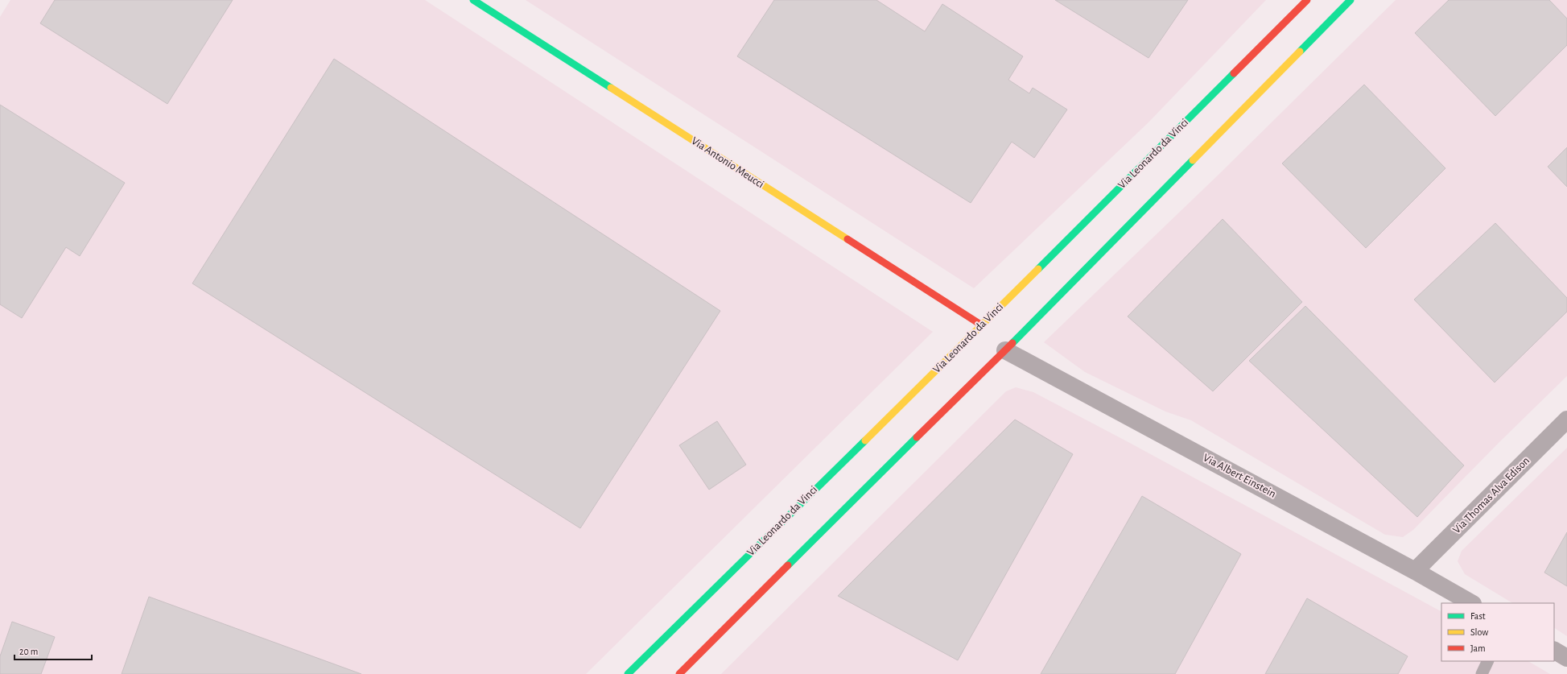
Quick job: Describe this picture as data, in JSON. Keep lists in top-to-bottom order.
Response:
{
  "streets": {
    "main road": ["Via Leonardo da Vinci", "Via Antonio Meucci"],
    "street": ["Via Albert Einstein", "Via Thomas Alva Edison"]
  },
  "crossings": [
    ["Via Leonardo da Vinci", "Via Antonio Meucci"],
    ["Via Albert Einstein", "Via Thomas Alva Edison"]
  ],
  "legend": ["Fast", "Slow", "Jam"],
  "scale_bar": "20 m"
}
